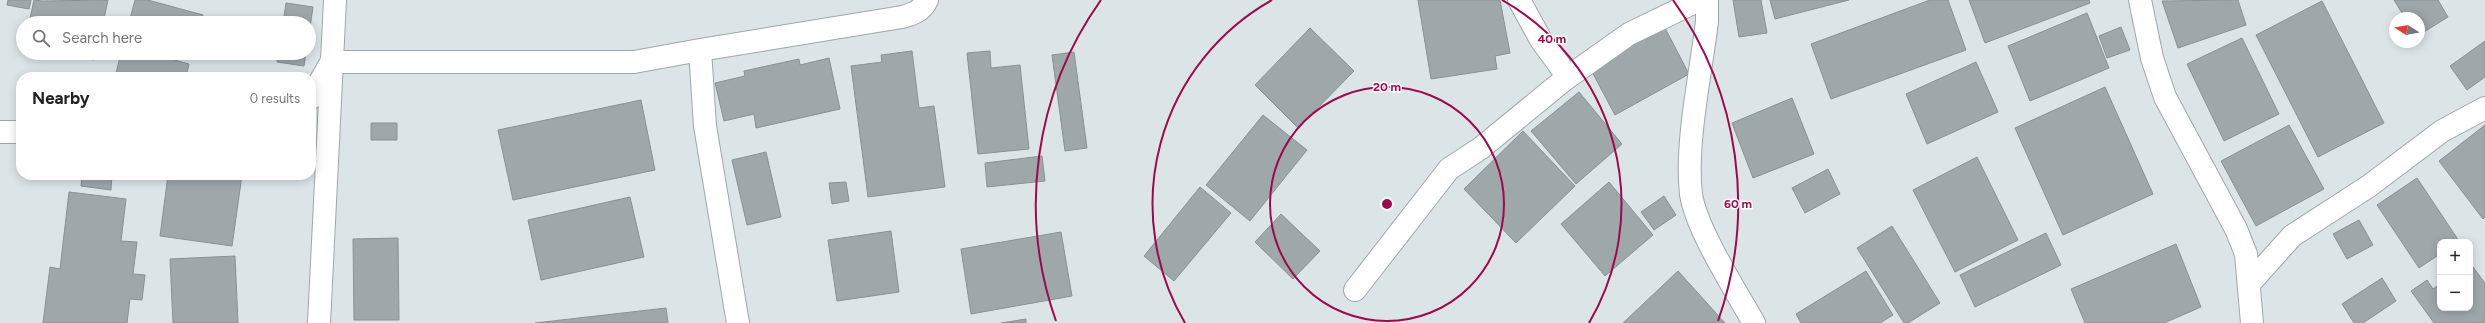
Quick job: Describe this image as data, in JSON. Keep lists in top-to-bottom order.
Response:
{
  "north": "left",
  "page": {
    "search": "Search here",
    "heading": ["Nearby", "0 results"],
    "map_buttons": ["+", "−"]
  },
  "rings": ["40 m", "20 m", "60 m"]
}
